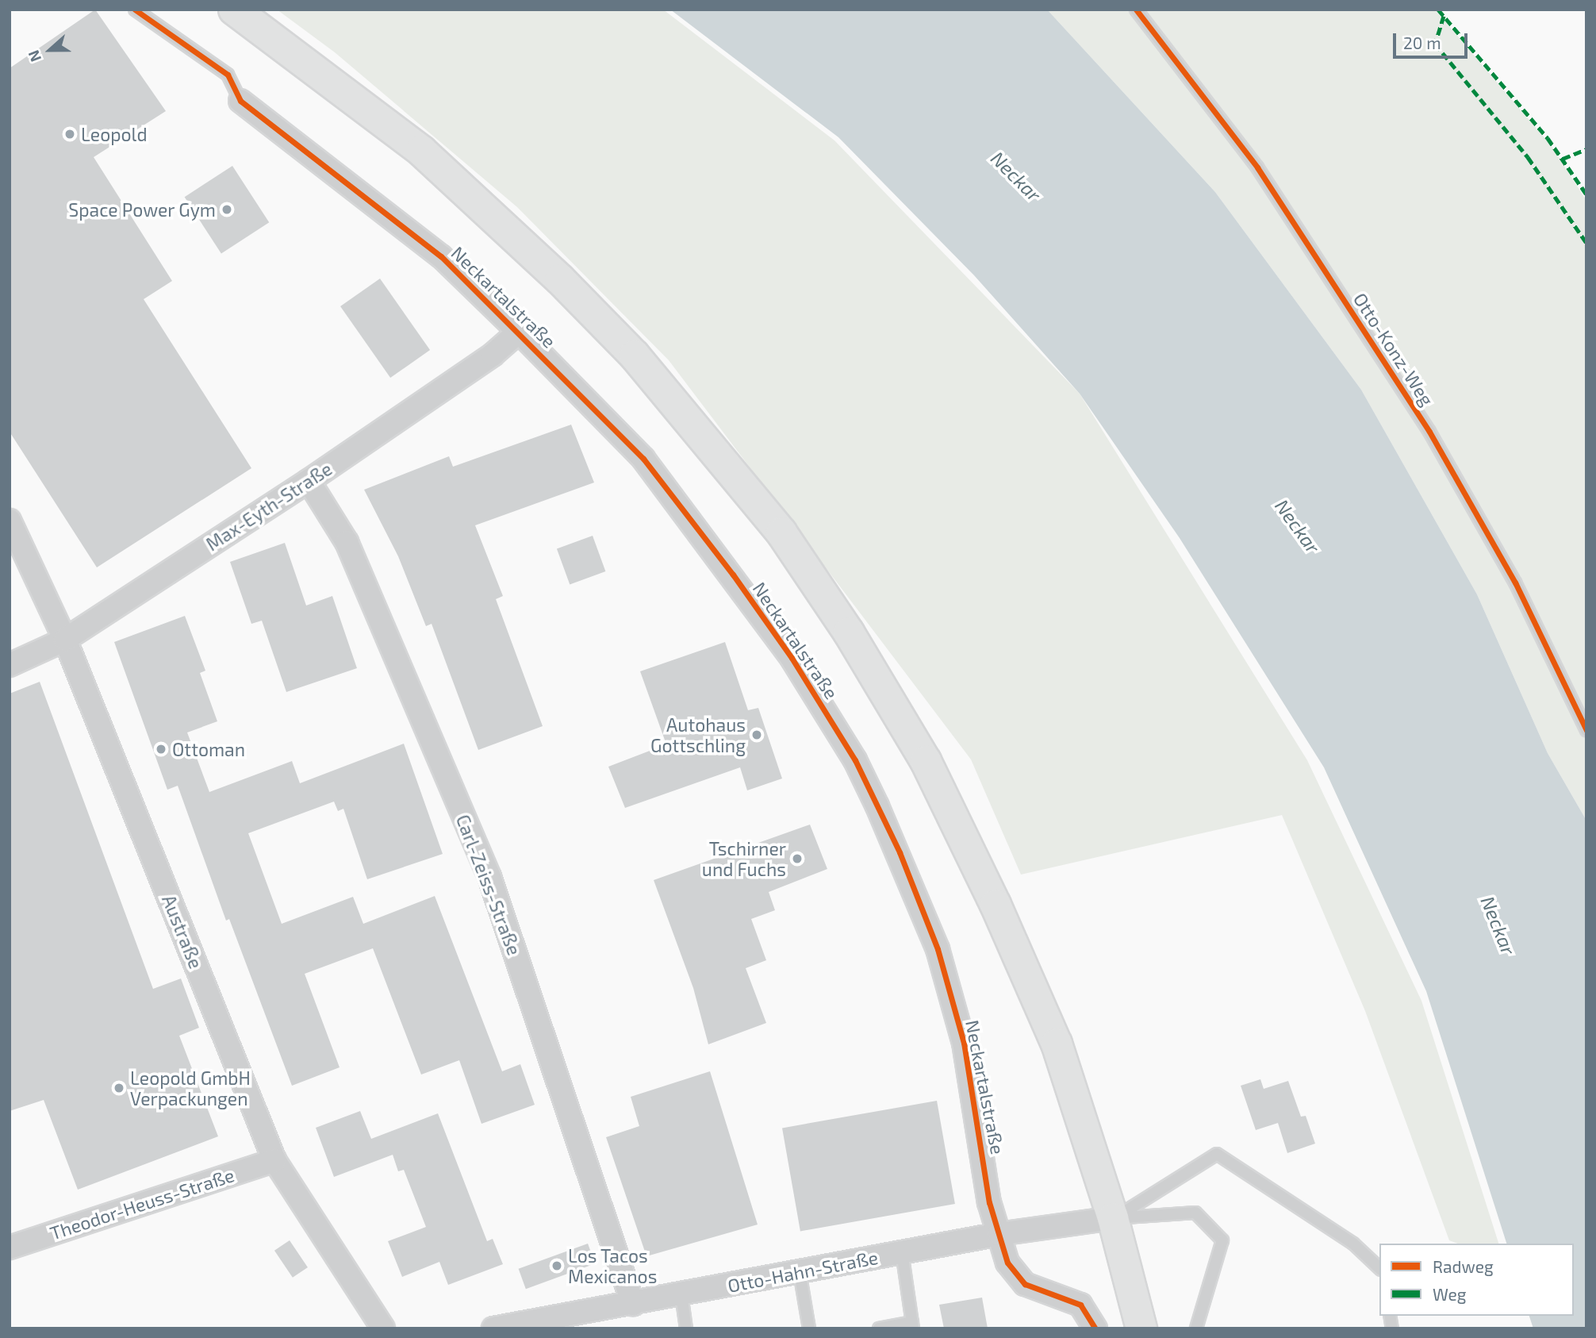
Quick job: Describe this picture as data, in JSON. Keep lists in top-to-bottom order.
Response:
{
  "streets": {
    "street": [
      "Neckartalstraße",
      "Max-Eyth-Straße",
      "Carl-Zeiss-Straße",
      "Austraße",
      "Theodor-Heuss-Straße",
      "Otto-Hahn-Straße"
    ],
    "lane": ["Otto-Konz-Weg"]
  },
  "crossings": [
    ["Neckartalstraße", "Max-Eyth-Straße"],
    ["Neckartalstraße", "Otto-Hahn-Straße"],
    ["Max-Eyth-Straße", "Carl-Zeiss-Straße"],
    ["Max-Eyth-Straße", "Austraße"],
    ["Carl-Zeiss-Straße", "Otto-Hahn-Straße"],
    ["Austraße", "Theodor-Heuss-Straße"]
  ],
  "water": ["Neckar"],
  "places": [
    "Leopold",
    "Space Power Gym",
    "Autohaus Gottschling",
    "Ottoman",
    "Tschirner und Fuchs",
    "Leopold GmbH Verpackungen",
    "Los Tacos Mexicanos"
  ],
  "legend": ["Radweg", "Weg"],
  "scale_bar": "20 m",
  "north": "left"
}
